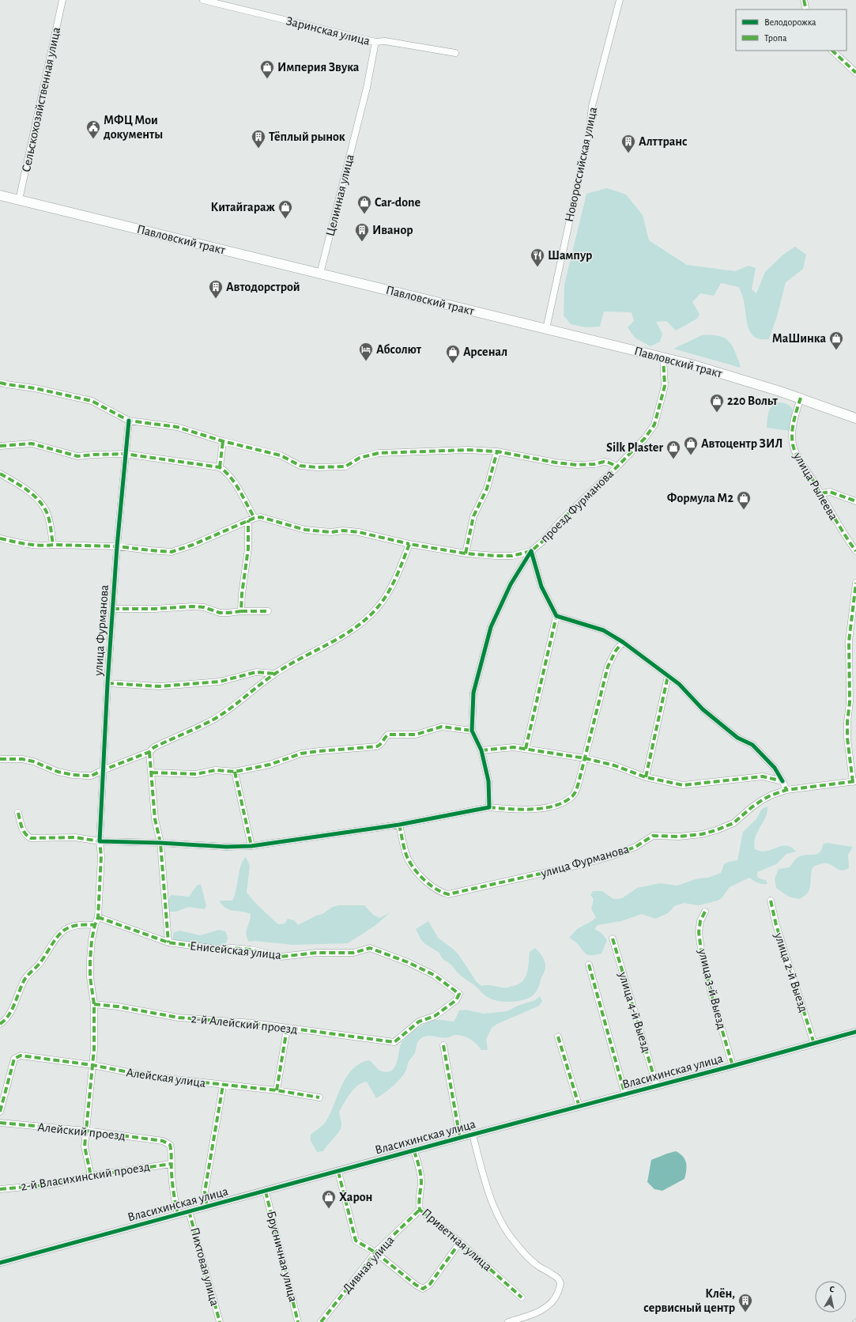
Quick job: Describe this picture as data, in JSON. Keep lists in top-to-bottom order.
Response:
{
  "streets": {
    "main road": ["Павловский тракт"],
    "street": [
      "Заринская улица",
      "Сельскохозяйственная улица",
      "Новороссийская улица",
      "Целинная улица",
      "улица Рылеева",
      "проезд Фурманова",
      "улица Фурманова",
      "Енисейская улица",
      "улица 2-й Выезд",
      "улица 3-й Выезд",
      "улица 4-й Выезд",
      "2-й Алейский проезд",
      "Власихинская улица",
      "Алейская улица",
      "Алейский проезд",
      "2-й Власихинский проезд",
      "Приветная улица",
      "Брусничная улица",
      "Дивная улица",
      "Пихтовая улица"
    ]
  },
  "crossings": [
    ["Заринская улица", "Целинная улица"],
    ["Сельскохозяйственная улица", "Павловский тракт"],
    ["Новороссийская улица", "Павловский тракт"],
    ["Целинная улица", "Павловский тракт"],
    ["Павловский тракт", "улица Рылеева"],
    ["Павловский тракт", "проезд Фурманова"],
    ["улица Фурманова", "Енисейская улица"],
    ["улица Фурманова", "2-й Алейский проезд"],
    ["улица Фурманова", "Алейская улица"],
    ["улица Фурманова", "Алейский проезд"],
    ["улица Фурманова", "2-й Власихинский проезд"],
    ["Енисейская улица", "2-й Алейский проезд"],
    ["улица 2-й Выезд", "Власихинская улица"],
    ["улица 3-й Выезд", "Власихинская улица"],
    ["улица 4-й Выезд", "Власихинская улица"],
    ["Власихинская улица", "Приветная улица"],
    ["Власихинская улица", "Брусничная улица"],
    ["Власихинская улица", "Пихтовая улица"],
    ["Алейский проезд", "2-й Власихинский проезд"],
    ["Приветная улица", "Дивная улица"]
  ],
  "places": {
    "shop": [
      "Империя Звука",
      "Car-done",
      "Китайгараж",
      "МаШинка",
      "Арсенал",
      "220 Вольт",
      "Автоцентр ЗИЛ",
      "Silk Plaster",
      "Формула М2",
      "Харон"
    ],
    "public building": ["МФЦ Мои документы"],
    "building": [
      "Тёплый рынок",
      "Алттранс",
      "Иванор",
      "Автодорстрой",
      "Клён, сервисный центр"
    ],
    "restaurant": ["Шампур"],
    "hotel": ["Абсолют"]
  },
  "legend": ["Велодорожка", "Тропа"],
  "north": "top"
}
